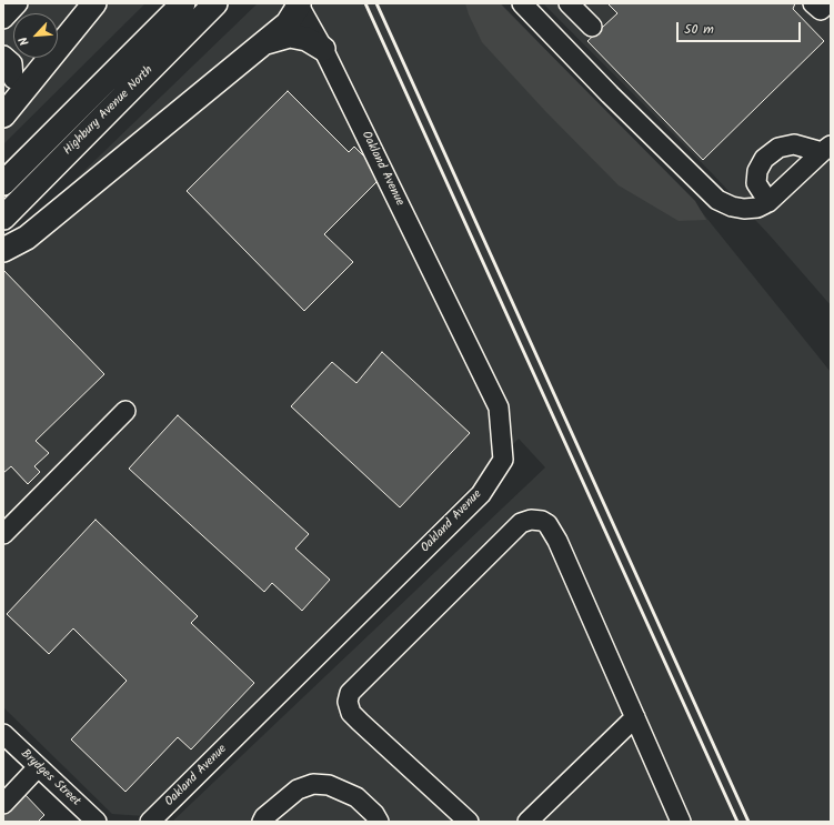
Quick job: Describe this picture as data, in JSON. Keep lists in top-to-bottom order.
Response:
{
  "streets": {
    "main road": ["Highbury Avenue North"],
    "street": ["Oakland Avenue", "Brydges Street"]
  },
  "scale_bar": "50 m",
  "north": "bottom left"
}
